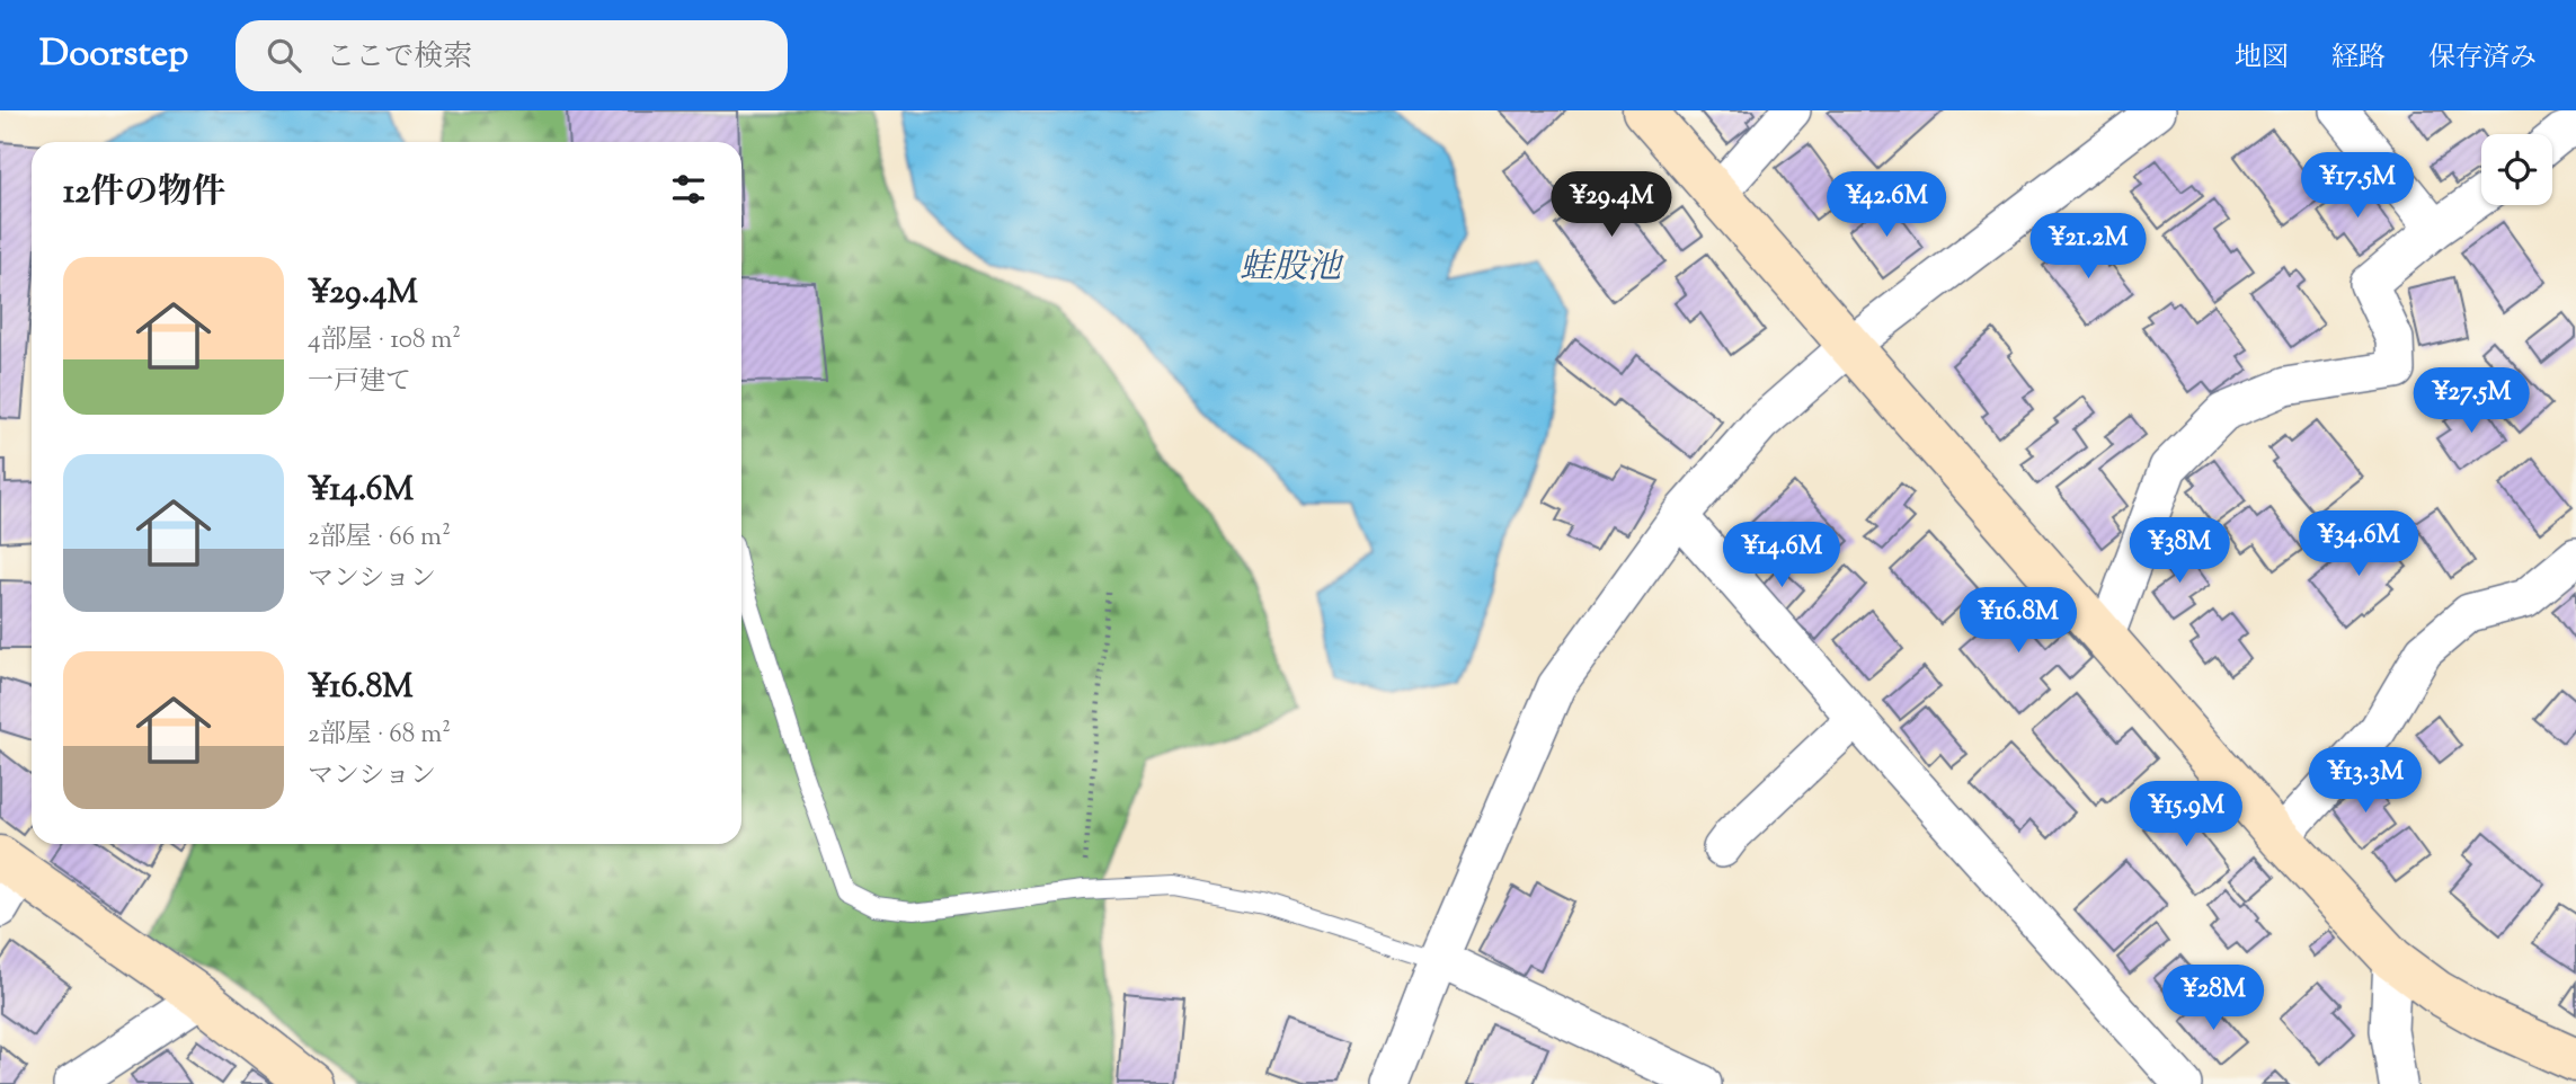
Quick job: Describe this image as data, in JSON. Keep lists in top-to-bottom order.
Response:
{
  "water": ["蛙股池"],
  "page": {
    "header": "Doorstep",
    "search": "ここで検索",
    "nav": ["地図", "経路", "保存済み"],
    "heading": "12件の物件",
    "price": [
      "¥17.5M",
      "¥29.4M",
      "¥42.6M",
      "¥21.2M",
      "¥27.5M",
      "¥34.6M",
      "¥38M",
      "¥14.6M",
      "¥16.8M",
      "¥13.3M",
      "¥15.9M",
      "¥28M"
    ],
    "list": [
      {
        "name": "¥29.4M",
        "note": "4部屋 · 108 m² · 一戸建て"
      },
      {
        "name": "¥14.6M",
        "note": "2部屋 · 66 m² · マンション"
      },
      {
        "name": "¥16.8M",
        "note": "2部屋 · 68 m² · マンション"
      }
    ]
  }
}
